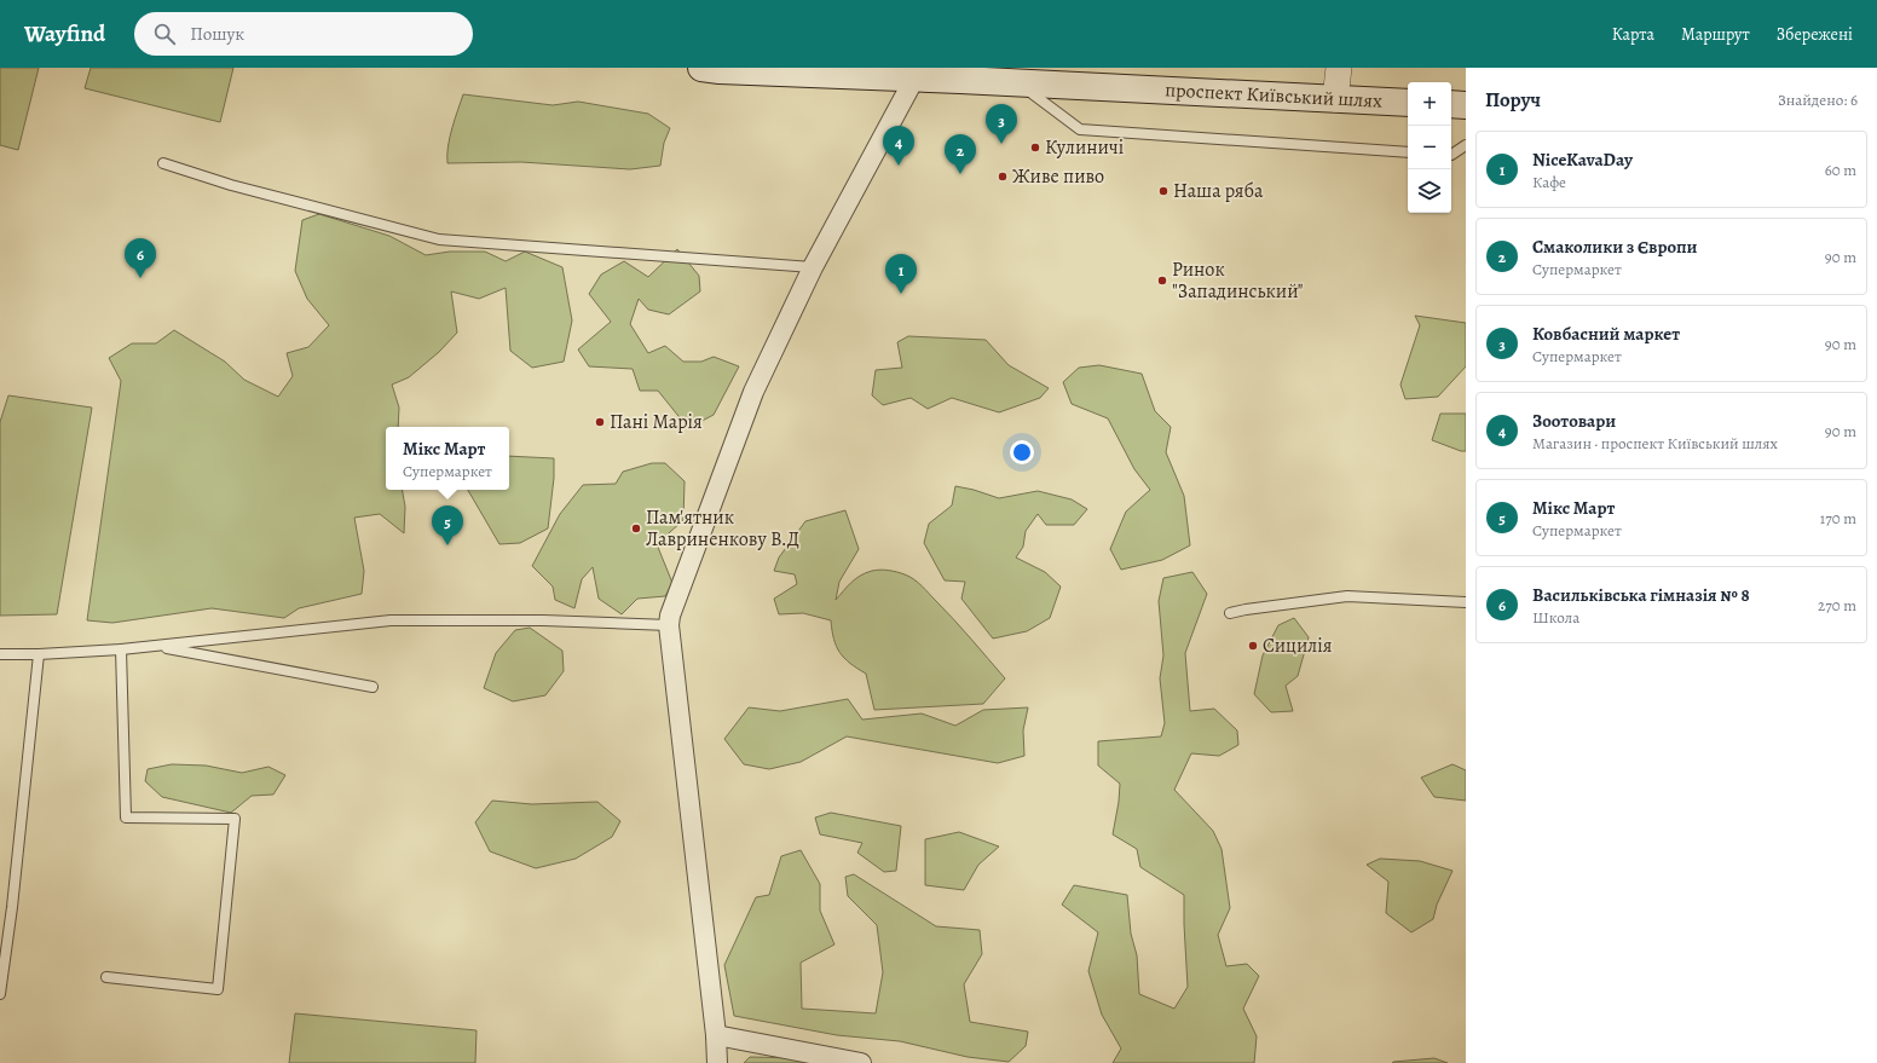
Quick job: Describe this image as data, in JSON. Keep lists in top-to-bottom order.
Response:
{
  "streets": {
    "main road": ["проспект Київський шлях"]
  },
  "places": [
    "Кулиничі",
    "Живе пиво",
    "Наша ряба",
    "Ринок \"Западинський\"",
    "Панi Марiя",
    "Пам'ятник Лавриненкову В.Д",
    "Сицилія"
  ],
  "page": {
    "header": "Wayfind",
    "search": "Пошук",
    "nav": ["Карта", "Маршрут", "Збережені"],
    "heading": ["Поруч", "Знайдено: 6"],
    "map_buttons": ["+", "−"],
    "pins": [
      "3",
      "4",
      "2",
      "6",
      "1",
      "5"
    ],
    "list": [
      {
        "mark": "1",
        "name": "NiceKavaDay",
        "note": "Кафе",
        "value": "60 m"
      },
      {
        "mark": "2",
        "name": "Смаколики з Європи",
        "note": "Супермаркет",
        "value": "90 m"
      },
      {
        "mark": "3",
        "name": "Ковбасний маркет",
        "note": "Супермаркет",
        "value": "90 m"
      },
      {
        "mark": "4",
        "name": "Зоотовари",
        "note": "Магазин · проспект Київський шлях",
        "value": "90 m"
      },
      {
        "mark": "5",
        "name": "Мікс Март",
        "note": "Супермаркет",
        "value": "170 m"
      },
      {
        "mark": "6",
        "name": "Васильківська гімназія № 8",
        "note": "Школа",
        "value": "270 m"
      }
    ],
    "popup": ["Мікс Март", "Супермаркет"]
  }
}
